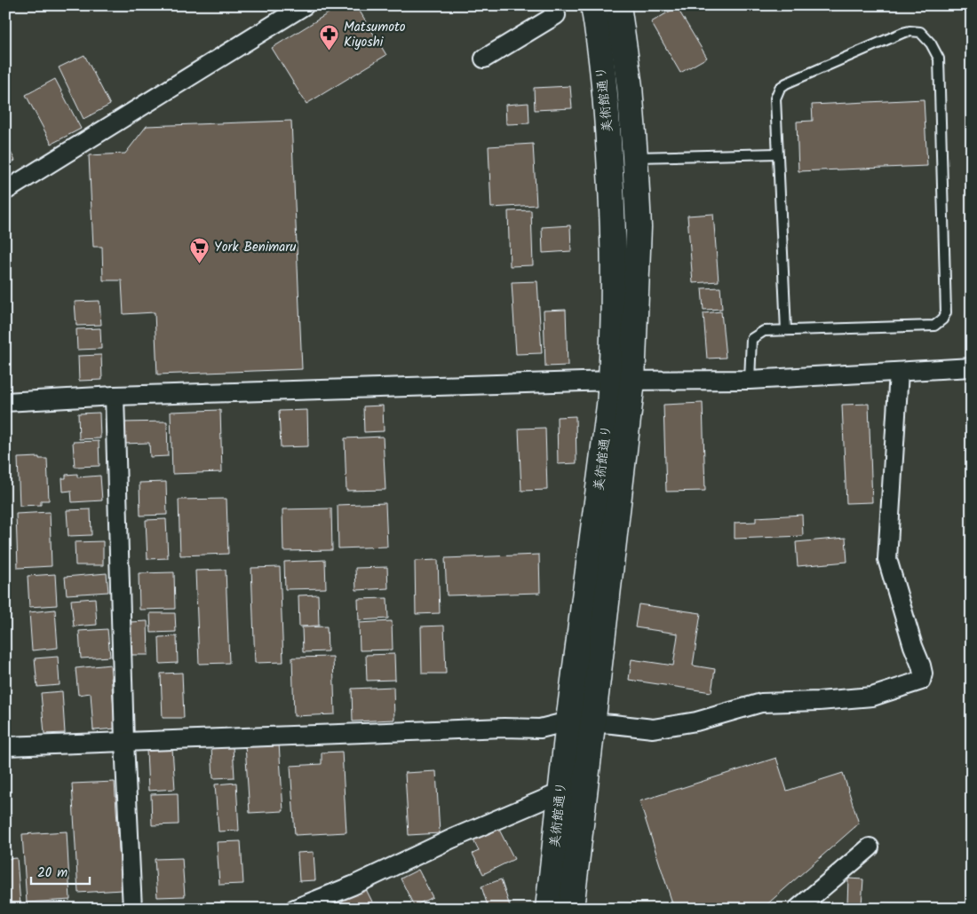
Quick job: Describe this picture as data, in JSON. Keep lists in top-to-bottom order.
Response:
{
  "streets": {
    "street": ["美術館通り"]
  },
  "places": {
    "pharmacy": ["Matsumoto Kiyoshi"],
    "supermarket": ["York Benimaru"]
  },
  "scale_bar": "20 m"
}
